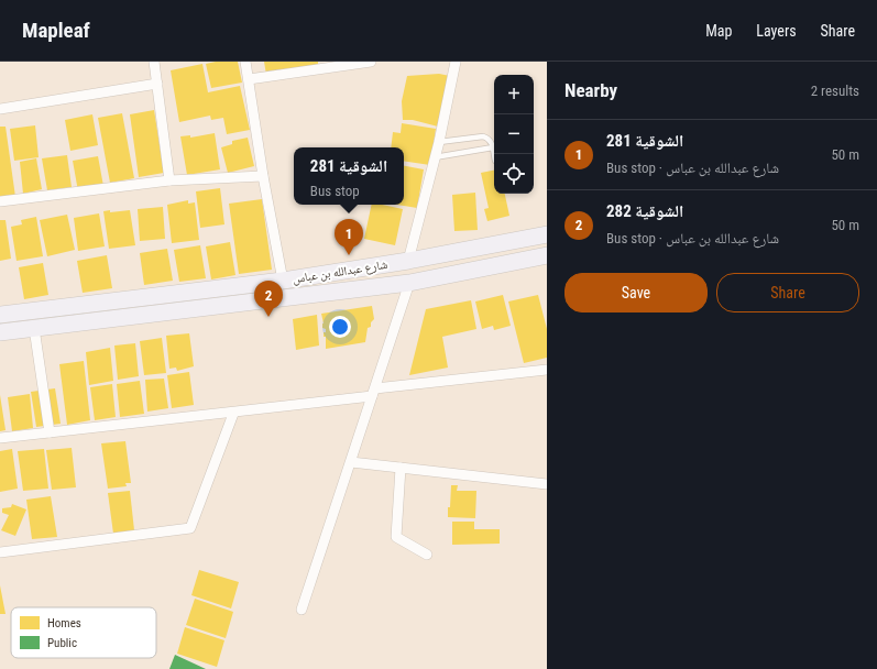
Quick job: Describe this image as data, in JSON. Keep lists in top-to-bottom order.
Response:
{
  "streets": {
    "main road": ["شارع عبدالله بن عباس"]
  },
  "legend": ["Homes", "Public"],
  "page": {
    "header": "Mapleaf",
    "nav": ["Map", "Layers", "Share"],
    "heading": ["Nearby", "2 results"],
    "map_buttons": ["+", "−"],
    "list": [
      {
        "mark": "1",
        "name": "الشوقية 281",
        "note": "Bus stop · شارع عبدالله بن عباس",
        "value": "50 m"
      },
      {
        "mark": "2",
        "name": "الشوقية 282",
        "note": "Bus stop · شارع عبدالله بن عباس",
        "value": "50 m"
      }
    ],
    "popup": ["الشوقية 281", "Bus stop"],
    "pins": ["1", "2"],
    "buttons": ["Save", "Share"]
  }
}
